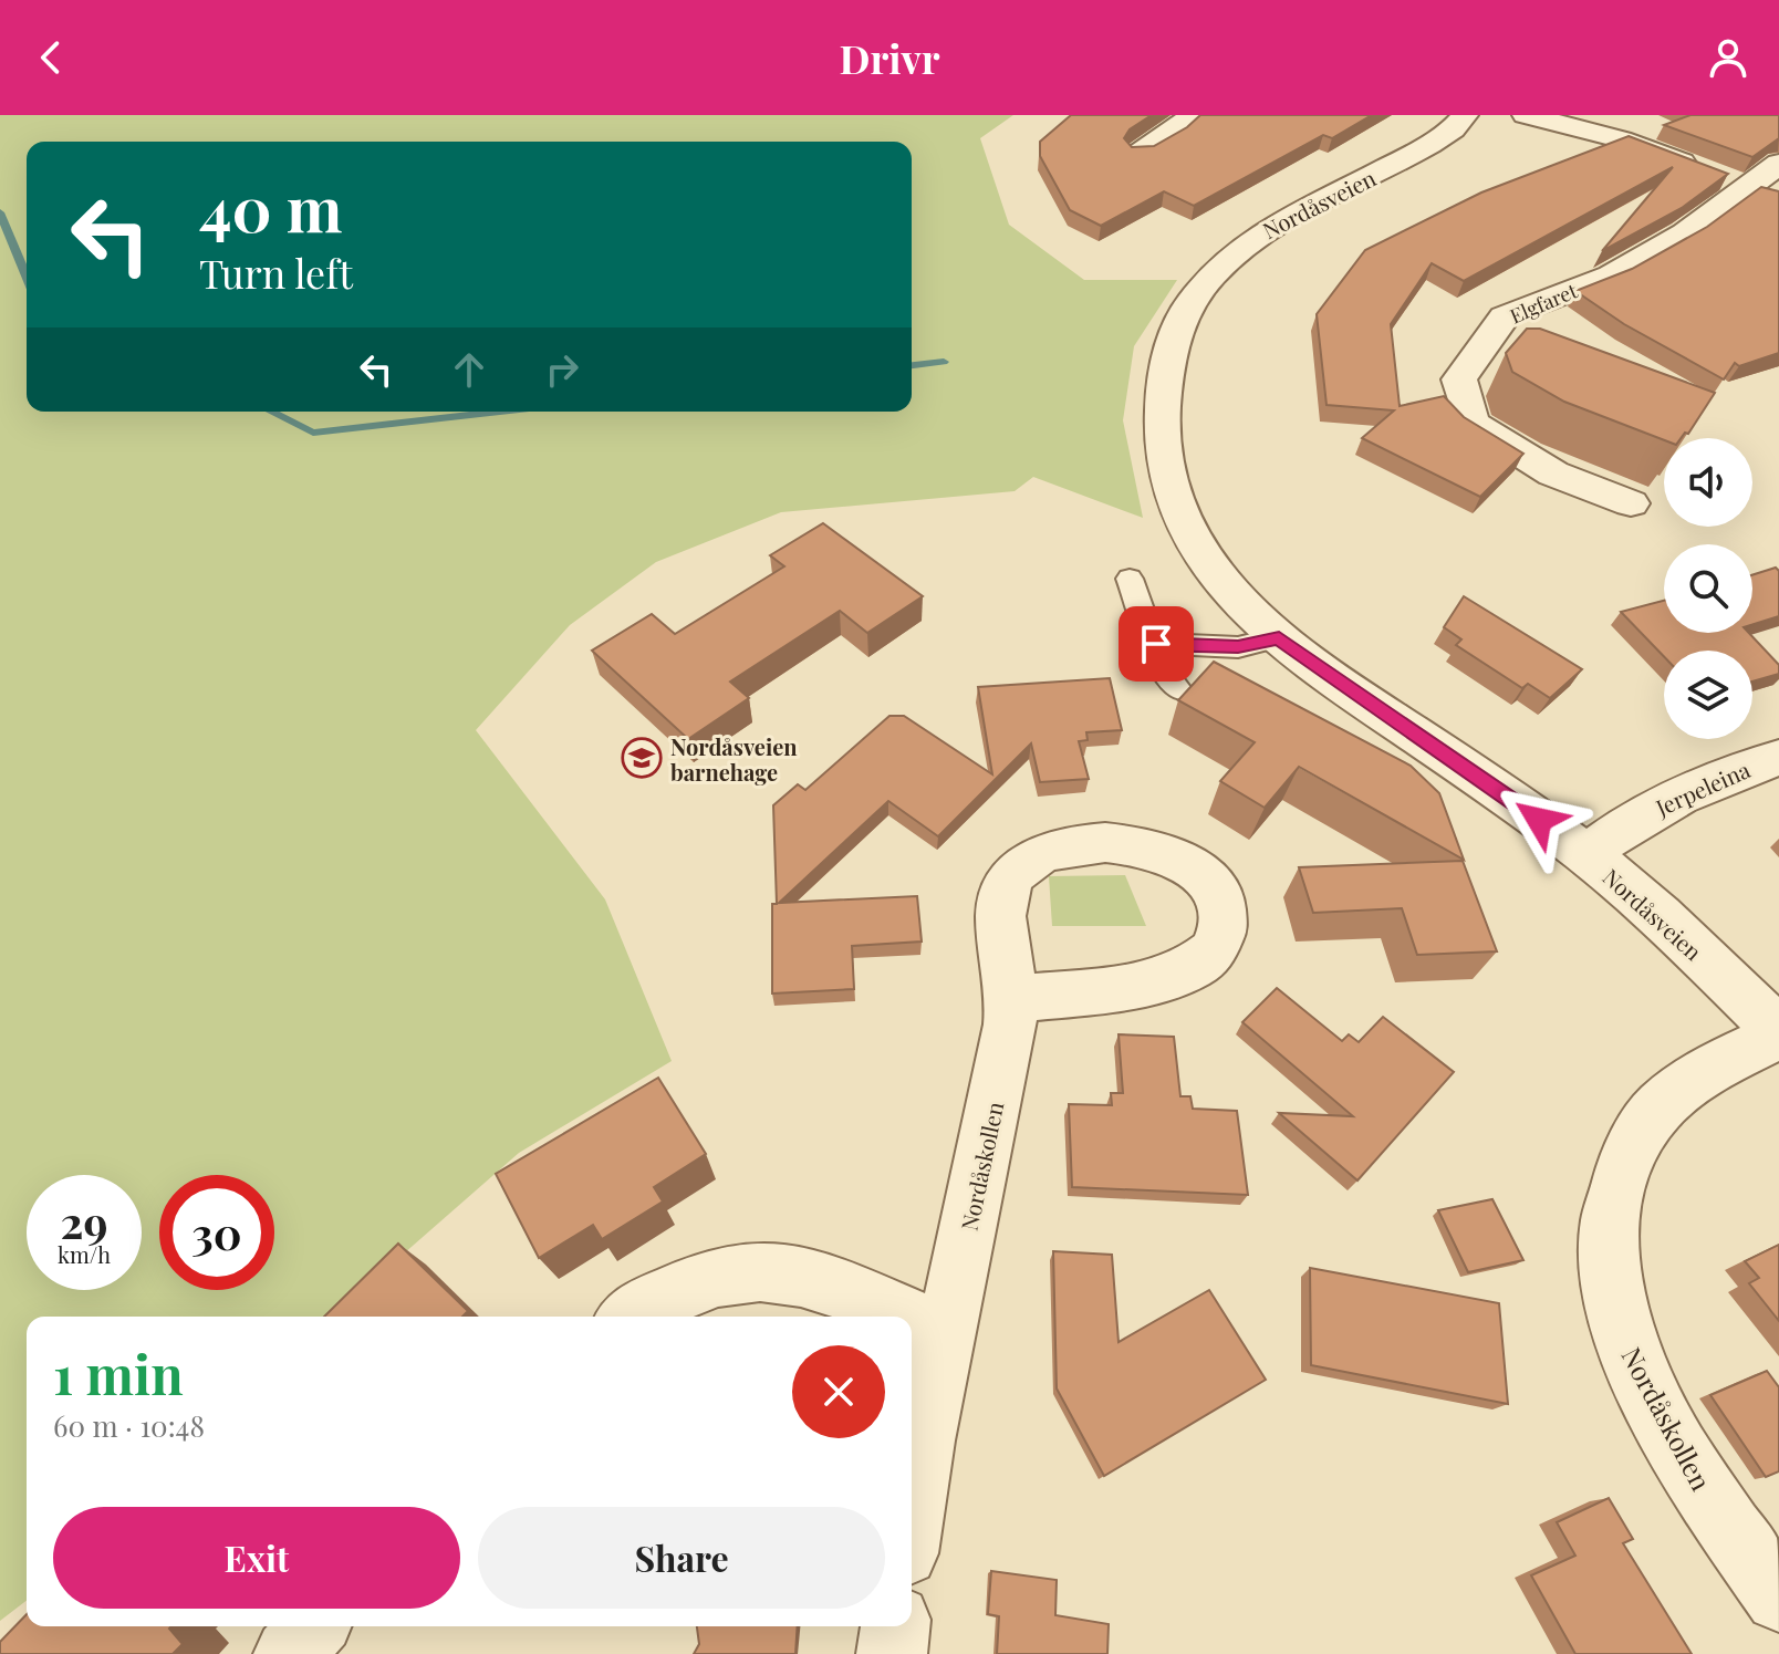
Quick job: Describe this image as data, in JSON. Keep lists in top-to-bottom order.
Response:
{
  "streets": {
    "street": [
      "Nordåsveien",
      "Elgfaret",
      "Jerpeleina",
      "Nordåskollen"
    ]
  },
  "crossings": [
    ["Nordåsveien", "Jerpeleina"],
    ["Nordåsveien", "Nordåskollen"]
  ],
  "places": {
    "school or university": ["Nordåsveien barnehage"]
  },
  "page": {
    "header": "Drivr",
    "turn": ["40 m", "Turn left"],
    "speed": "29 km/h",
    "limit": "30",
    "heading": ["1 min", "60 m · 10:48"],
    "buttons": ["Exit", "Share"]
  }
}
